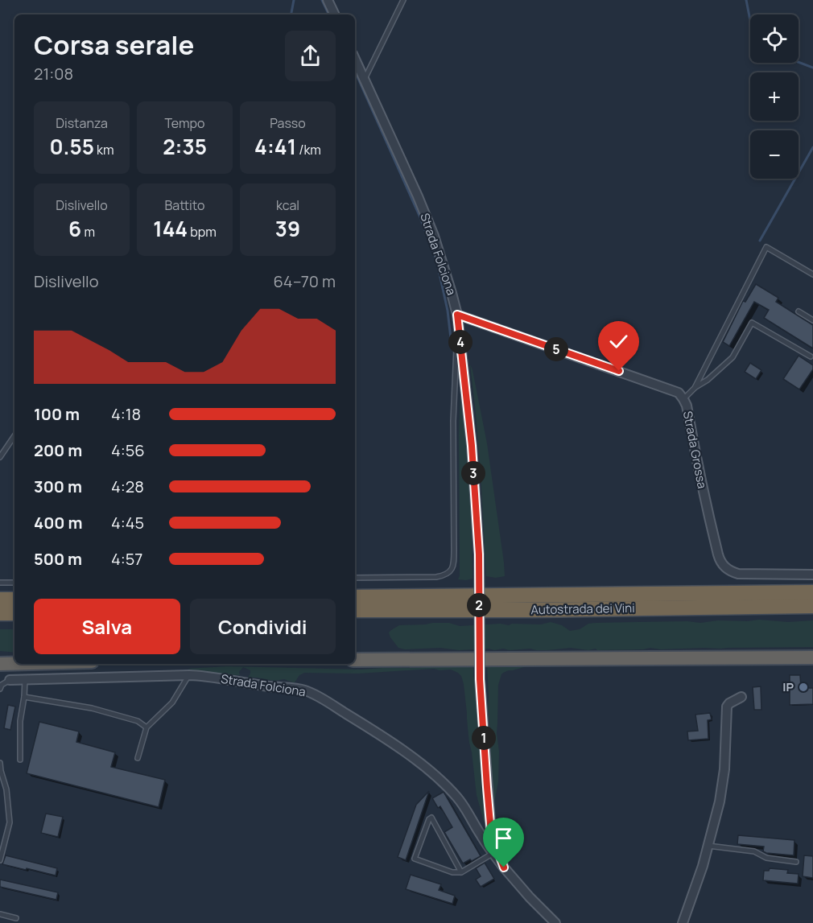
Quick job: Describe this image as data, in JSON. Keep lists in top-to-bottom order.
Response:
{
  "streets": {
    "highway": ["Autostrada dei Vini"],
    "street": ["Strada Folciona", "Strada Grossa"]
  },
  "crossings": [
    ["Strada Folciona", "Strada Grossa"]
  ],
  "places": ["IP"],
  "page": {
    "map_buttons": ["+", "−"],
    "heading": ["Corsa serale", "21:08"],
    "stats": [
      ["Distanza", "0.55 km"],
      ["Tempo", "2:35"],
      ["Passo", "4:41 /km"],
      ["Dislivello", "6 m"],
      ["Battito", "144 bpm"],
      ["kcal", "39"]
    ],
    "chart": ["Dislivello", "64–70 m"],
    "pins": [
      "4",
      "5",
      "3",
      "2",
      "1"
    ],
    "list": [
      {
        "name": "100 m",
        "note": "4:18"
      },
      {
        "name": "200 m",
        "note": "4:56"
      },
      {
        "name": "300 m",
        "note": "4:28"
      },
      {
        "name": "400 m",
        "note": "4:45"
      },
      {
        "name": "500 m",
        "note": "4:57"
      }
    ],
    "buttons": ["Salva", "Condividi"]
  }
}
